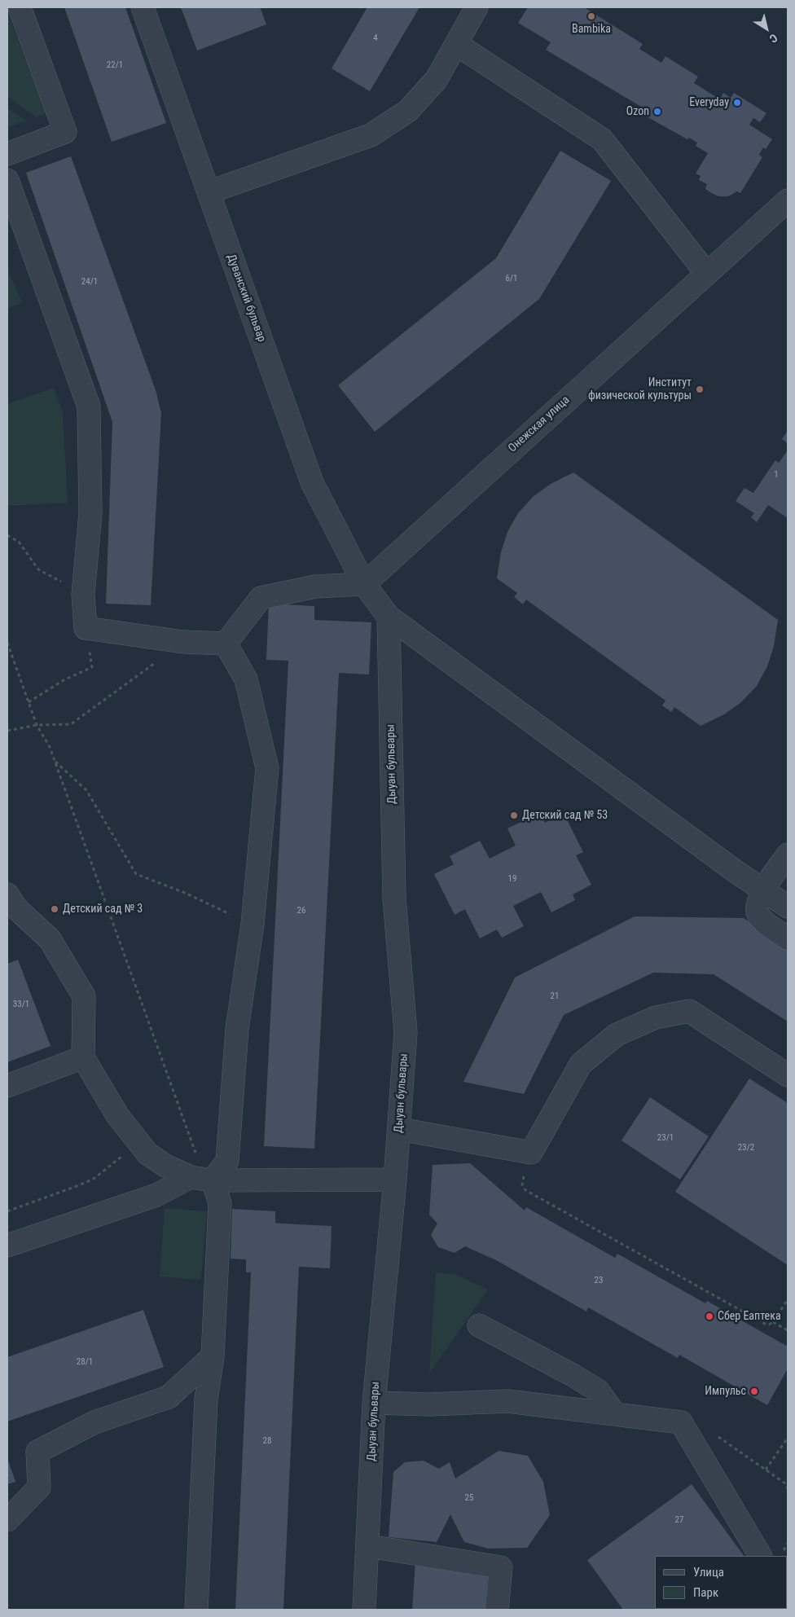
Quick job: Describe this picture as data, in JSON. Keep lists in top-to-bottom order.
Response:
{
  "streets": {
    "street": ["Дуванский бульвар", "Онежская улица", "Дыуан бульвары"]
  },
  "crossings": [
    ["Дуванский бульвар", "Онежская улица"]
  ],
  "places": [
    "Bambika",
    "Everyday",
    "Ozon",
    "Институт физической культуры",
    "Детский сад № 53",
    "Детский сад № 3",
    "Сбер Еаптека",
    "Импульс"
  ],
  "house_numbers": [
    "4",
    "22/1",
    "6/1",
    "24/1",
    "1",
    "19",
    "26",
    "21",
    "33/1",
    "23/1",
    "23/2",
    "23",
    "28/1",
    "28",
    "25",
    "27"
  ],
  "legend": ["Улица", "Парк"],
  "north": "bottom right"
}
